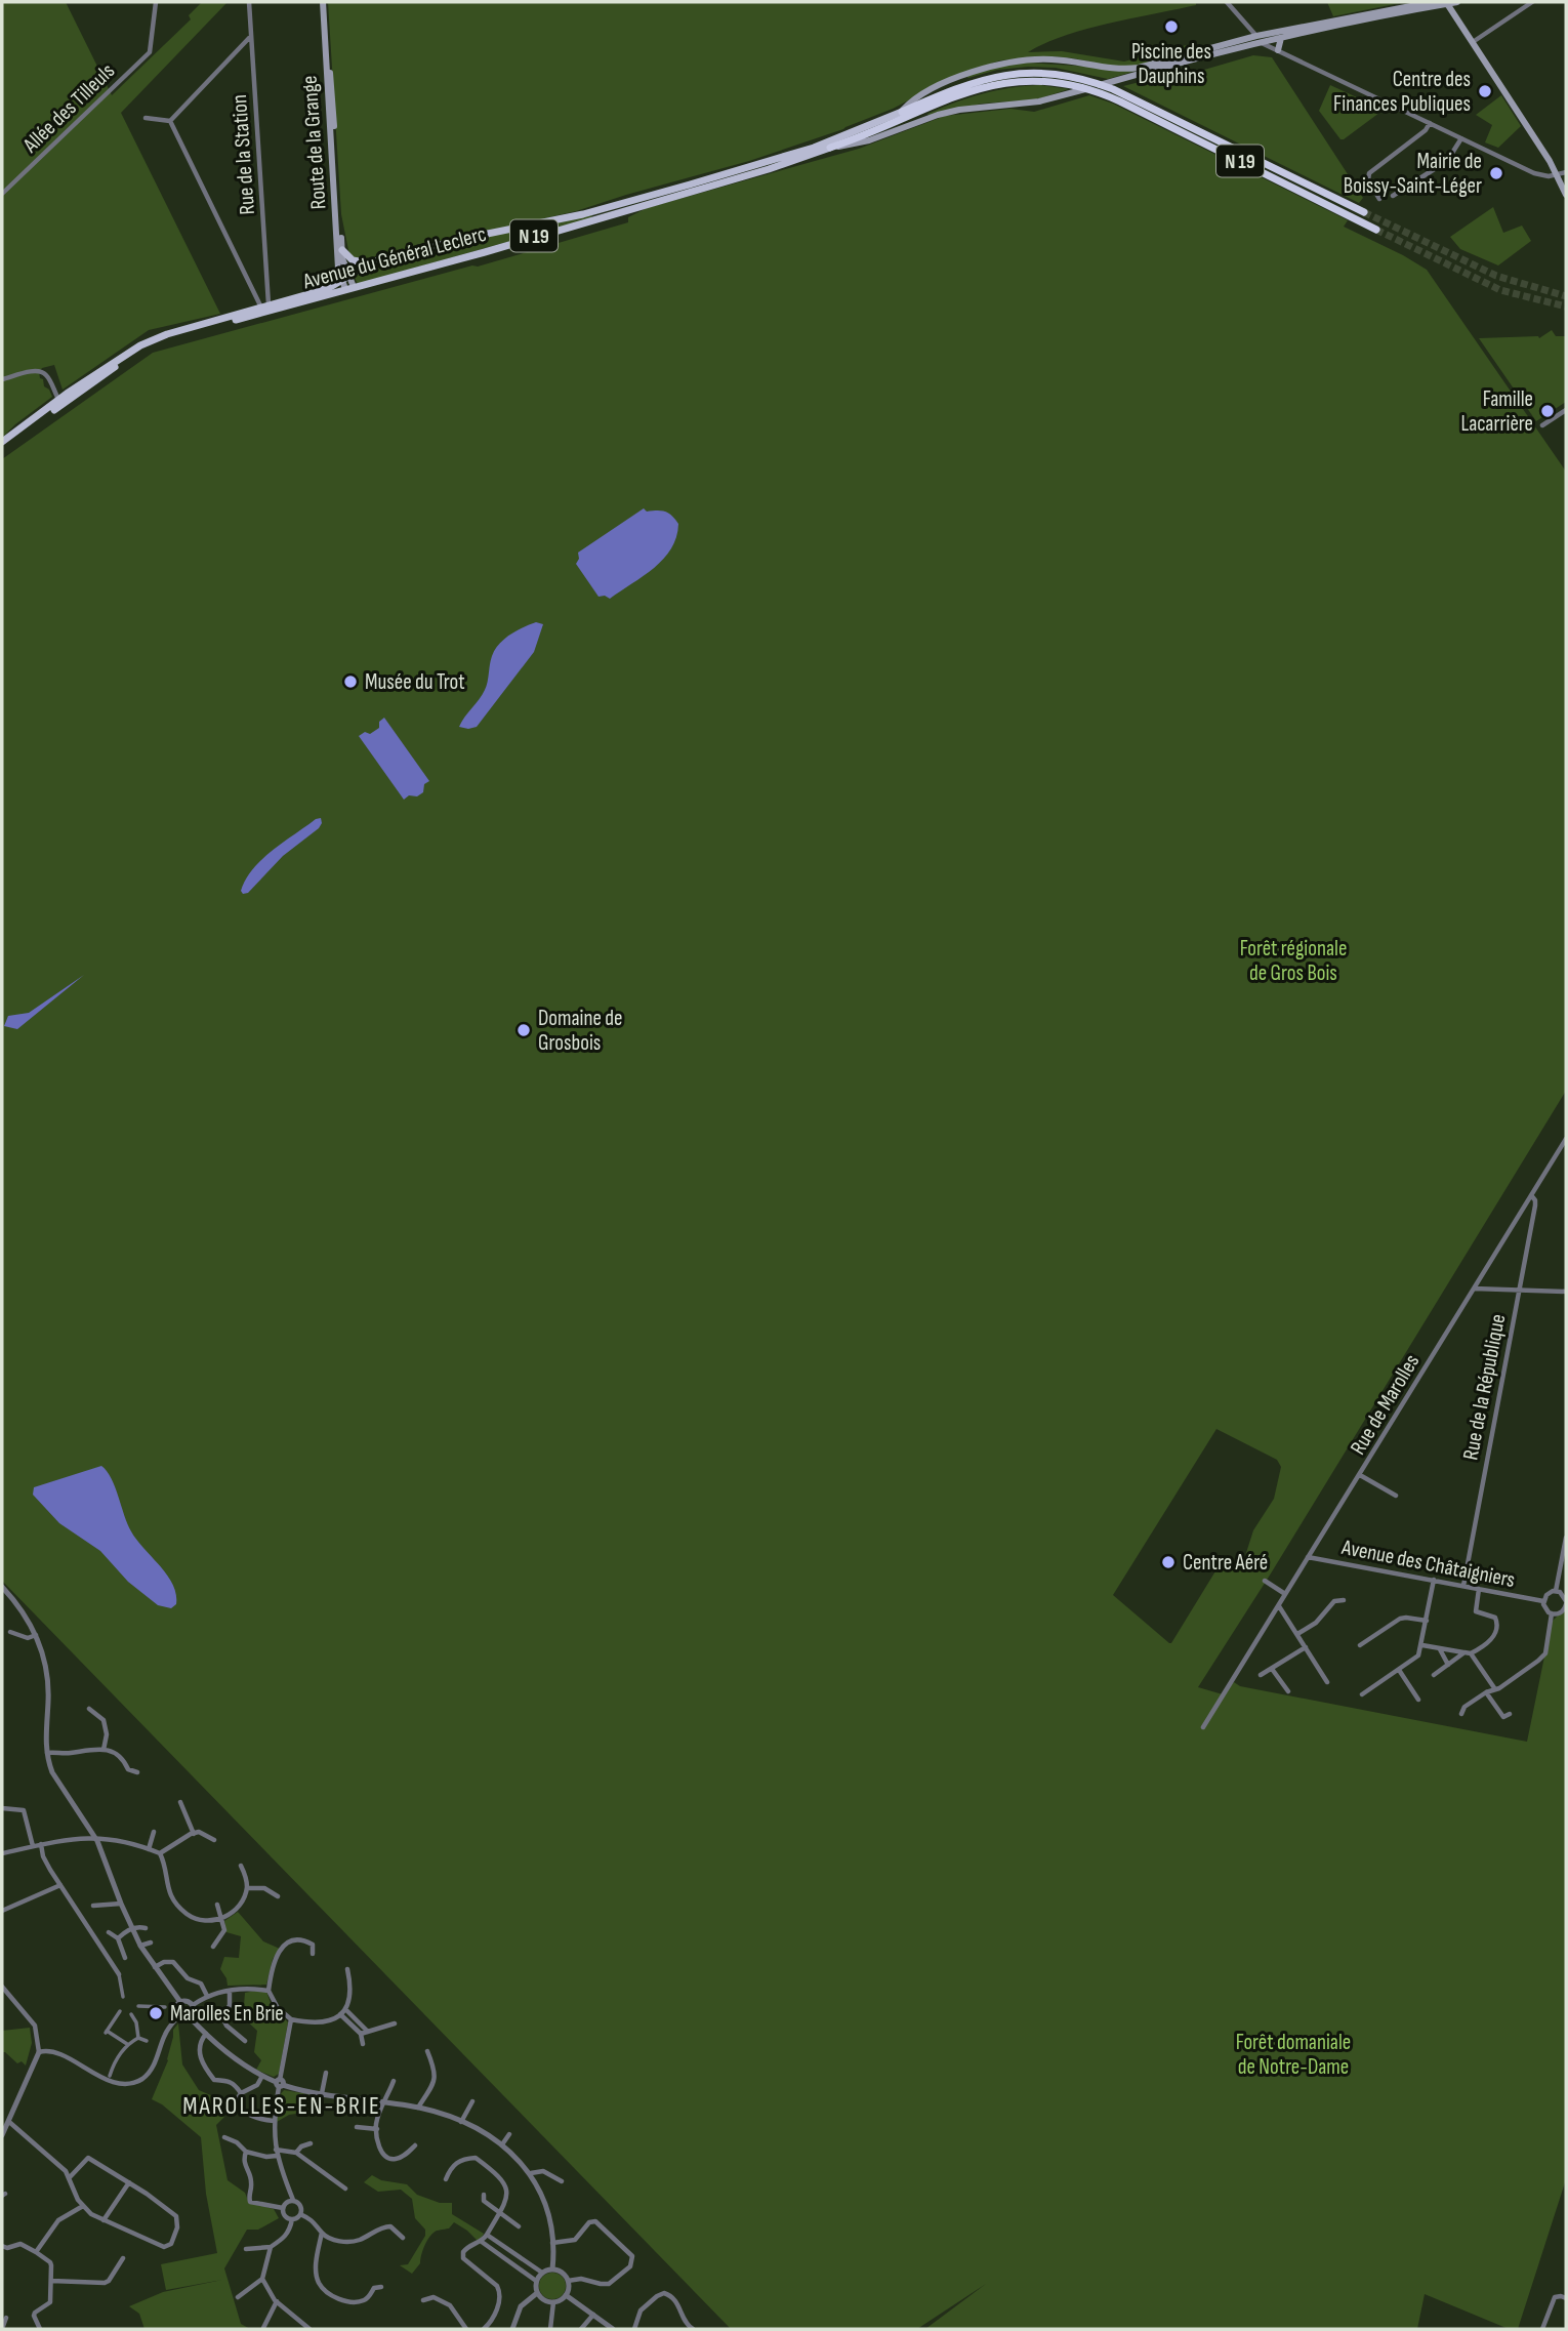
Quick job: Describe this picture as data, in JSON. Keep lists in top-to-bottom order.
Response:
{
  "streets": {
    "highway": ["N 19"],
    "main road": ["Route de la Grange", "Avenue du Général Leclerc"],
    "street": [
      "Allée des Tilleuls",
      "Rue de la Station",
      "Rue de la République",
      "Rue de Marolles",
      "Avenue des Châtaigniers"
    ]
  },
  "crossings": [
    ["Route de la Grange", "N 19"],
    ["Rue de la Station", "N 19"],
    ["N 19", "Avenue du Général Leclerc"],
    ["Rue de la République", "Rue de Marolles"],
    ["Rue de la République", "Avenue des Châtaigniers"],
    ["Rue de Marolles", "Avenue des Châtaigniers"]
  ],
  "districts": ["MAROLLES-EN-BRIE"],
  "parks": ["Forêt régionale de Gros Bois", "Forêt domaniale de Notre-Dame"],
  "places": [
    "Piscine des Dauphins",
    "Centre des Finances Publiques",
    "Mairie de Boissy-Saint-Léger",
    "Famille Lacarrière",
    "Musée du Trot",
    "Domaine de Grosbois",
    "Centre Aéré",
    "Marolles En Brie"
  ]
}
